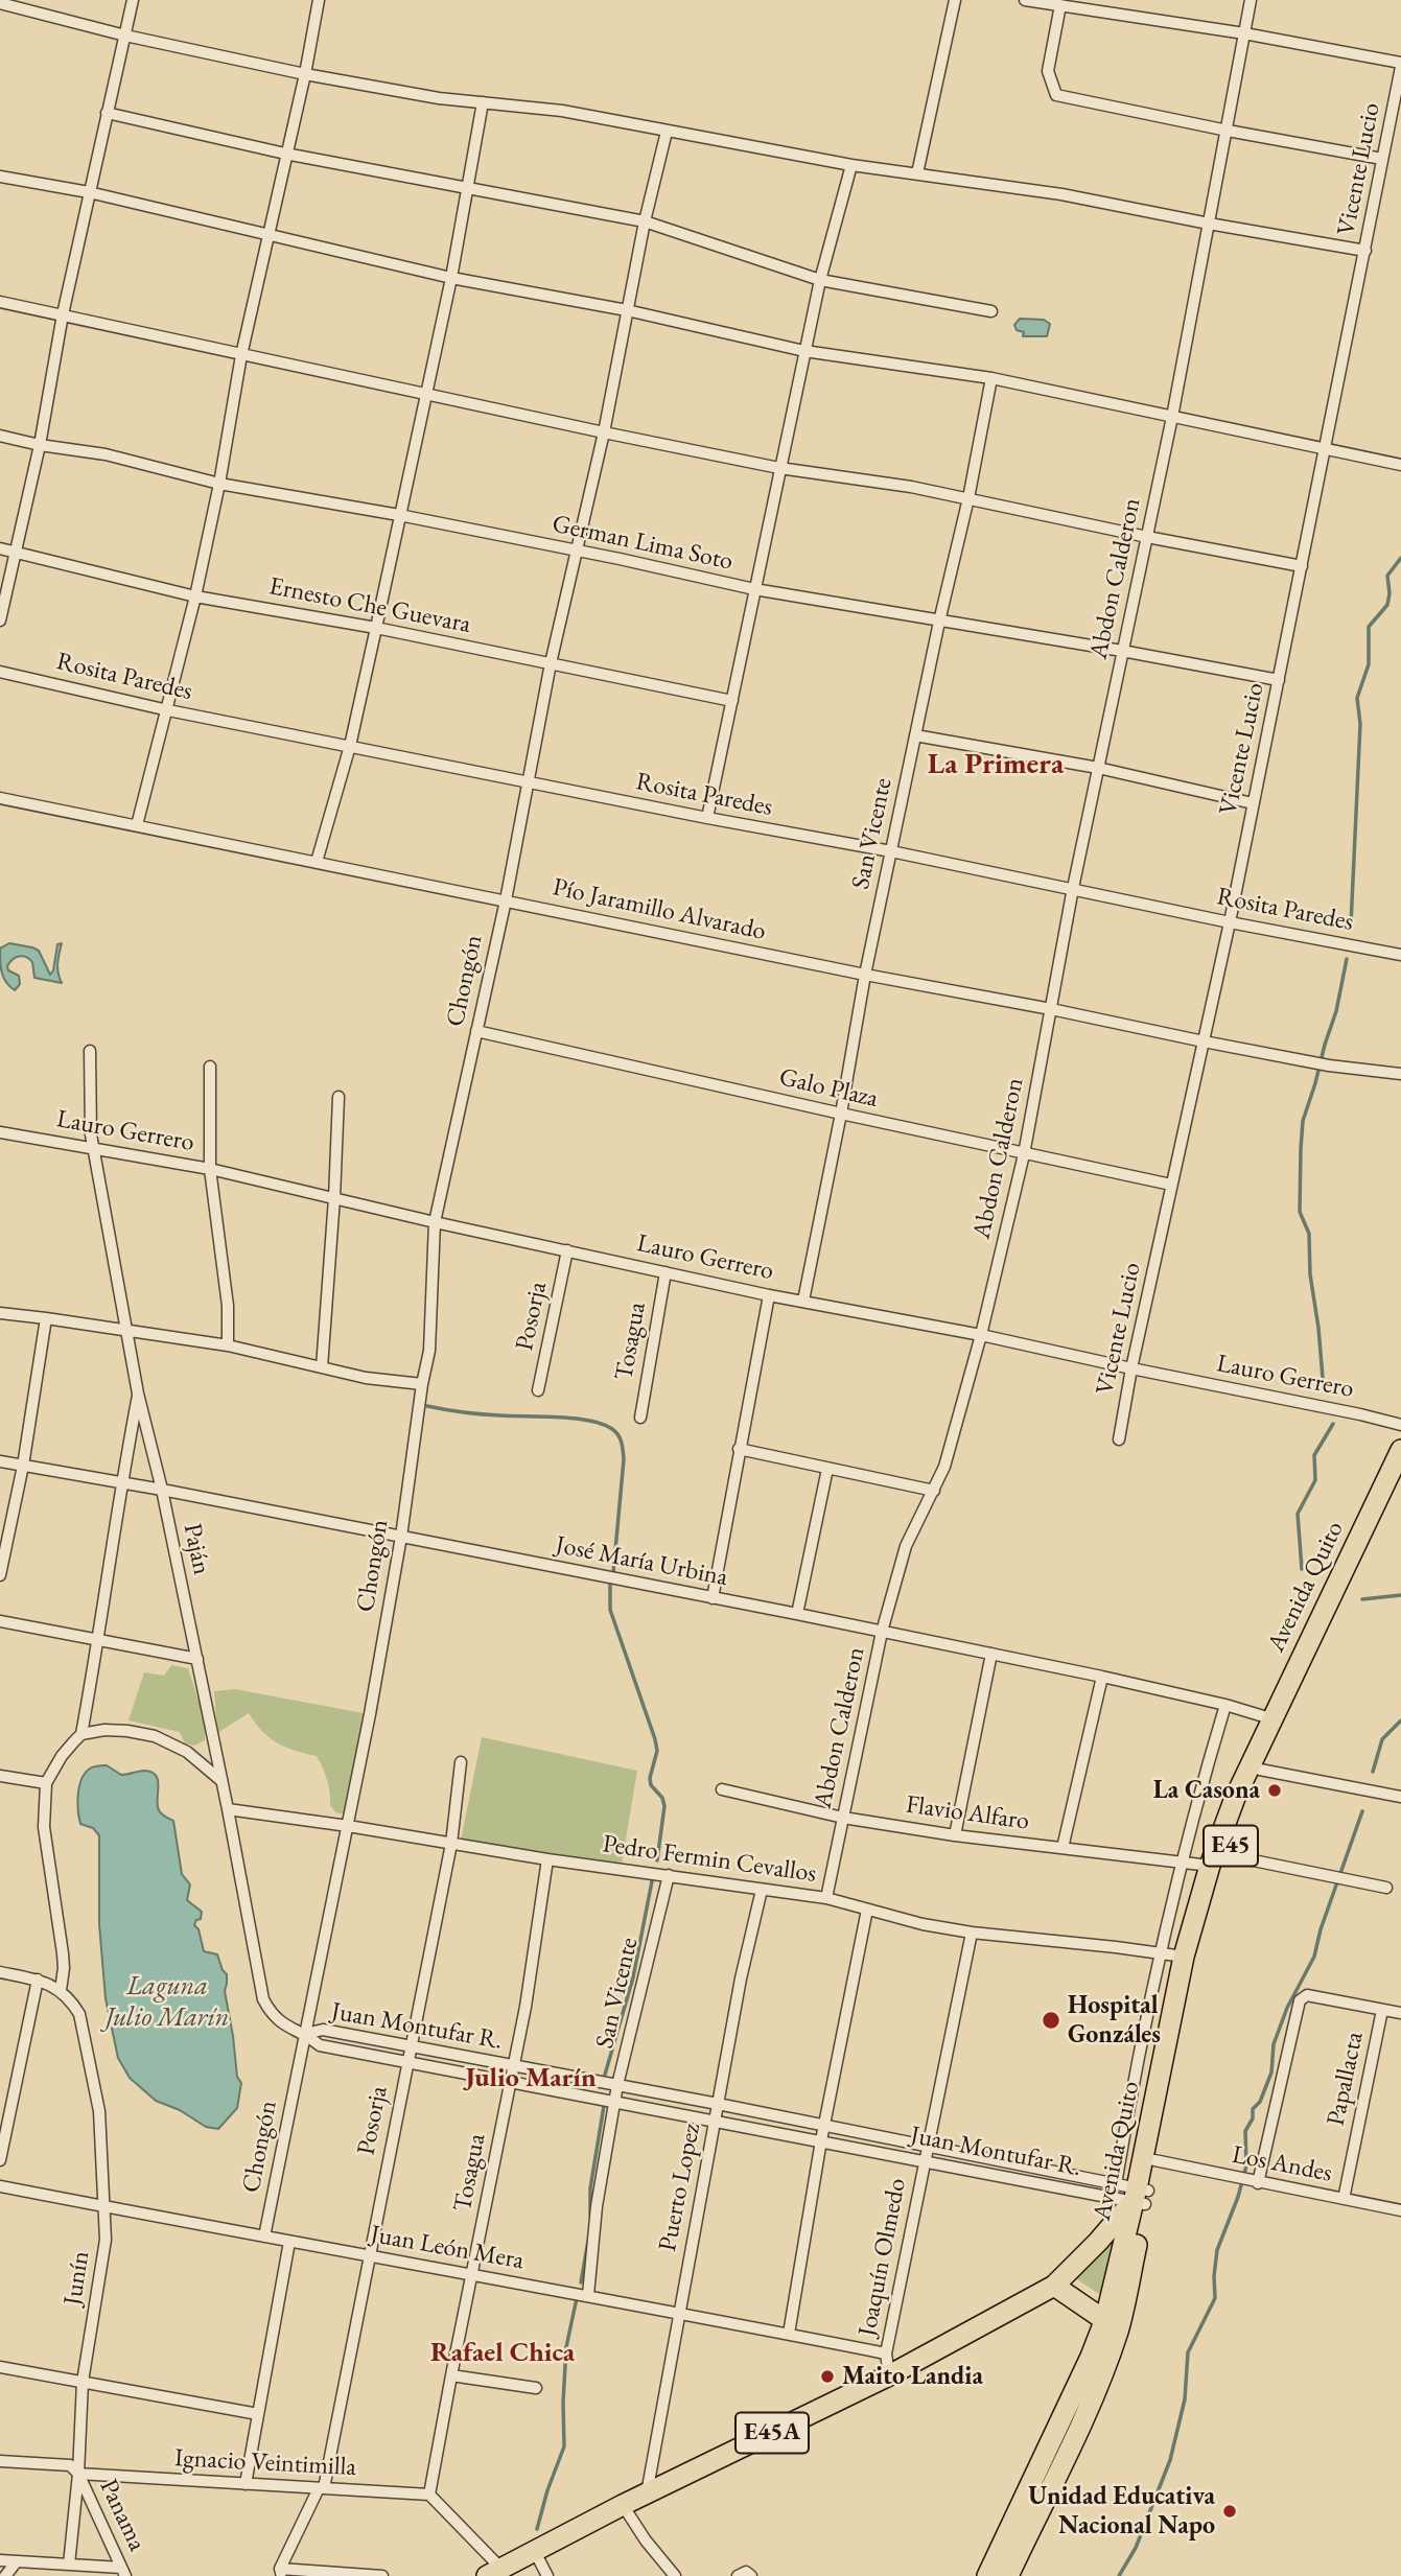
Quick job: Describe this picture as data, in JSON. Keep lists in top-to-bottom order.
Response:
{
  "streets": {
    "highway": ["Avenida Quito", "E45", "E45A"],
    "street": [
      "Vicente Lucio",
      "German Lima Soto",
      "Abdon Calderon",
      "Ernesto Che Guevara",
      "Rosita Paredes",
      "San Vicente",
      "Pío Jaramillo Alvarado",
      "Chongón",
      "Galo Plaza",
      "Lauro Gerrero",
      "Posorja",
      "Tosagua",
      "Paján",
      "José María Urbina",
      "Flavio Alfaro",
      "Pedro Fermin Cevallos",
      "Juan Montufar R.",
      "Papallacta",
      "Los Andes",
      "Puerto Lopez",
      "Juan León Mera",
      "Joaquín Olmedo",
      "Junín",
      "Ignacio Veintimilla",
      "Panama"
    ]
  },
  "crossings": [
    ["Vicente Lucio", "German Lima Soto"],
    ["Vicente Lucio", "Rosita Paredes"],
    ["Vicente Lucio", "Pío Jaramillo Alvarado"],
    ["Vicente Lucio", "Galo Plaza"],
    ["Vicente Lucio", "Lauro Gerrero"],
    ["German Lima Soto", "Abdon Calderon"],
    ["German Lima Soto", "San Vicente"],
    ["German Lima Soto", "Chongón"],
    ["Abdon Calderon", "Rosita Paredes"],
    ["Abdon Calderon", "Pío Jaramillo Alvarado"],
    ["Abdon Calderon", "Galo Plaza"],
    ["Abdon Calderon", "Lauro Gerrero"],
    ["Abdon Calderon", "José María Urbina"],
    ["Abdon Calderon", "Flavio Alfaro"],
    ["Abdon Calderon", "Pedro Fermin Cevallos"],
    ["Ernesto Che Guevara", "Chongón"],
    ["Rosita Paredes", "San Vicente"],
    ["Rosita Paredes", "Chongón"],
    ["San Vicente", "Pío Jaramillo Alvarado"],
    ["San Vicente", "Galo Plaza"],
    ["San Vicente", "Lauro Gerrero"],
    ["San Vicente", "Pedro Fermin Cevallos"],
    ["San Vicente", "Juan Montufar R."],
    ["San Vicente", "Juan León Mera"],
    ["Pío Jaramillo Alvarado", "Chongón"],
    ["Chongón", "Galo Plaza"],
    ["Chongón", "Lauro Gerrero"],
    ["Chongón", "Paján"],
    ["Chongón", "José María Urbina"],
    ["Chongón", "Pedro Fermin Cevallos"],
    ["Chongón", "Juan Montufar R."],
    ["Chongón", "Juan León Mera"],
    ["Lauro Gerrero", "Posorja"],
    ["Lauro Gerrero", "Tosagua"],
    ["Lauro Gerrero", "Paján"],
    ["Posorja", "Pedro Fermin Cevallos"],
    ["Posorja", "Juan Montufar R."],
    ["Posorja", "Juan León Mera"],
    ["Posorja", "Ignacio Veintimilla"],
    ["Tosagua", "Pedro Fermin Cevallos"],
    ["Tosagua", "Juan Montufar R."],
    ["Tosagua", "Juan León Mera"],
    ["Tosagua", "Ignacio Veintimilla"],
    ["Paján", "José María Urbina"],
    ["Paján", "Pedro Fermin Cevallos"],
    ["Paján", "Juan Montufar R."],
    ["José María Urbina", "Avenida Quito"],
    ["Avenida Quito", "Flavio Alfaro"],
    ["Avenida Quito", "Pedro Fermin Cevallos"],
    ["Avenida Quito", "Juan Montufar R."],
    ["Avenida Quito", "Los Andes"],
    ["Avenida Quito", "E45A"],
    ["Pedro Fermin Cevallos", "Puerto Lopez"],
    ["Pedro Fermin Cevallos", "Joaquín Olmedo"],
    ["Juan Montufar R.", "Puerto Lopez"],
    ["Juan Montufar R.", "Joaquín Olmedo"],
    ["Juan Montufar R.", "E45A"],
    ["Papallacta", "Los Andes"],
    ["Puerto Lopez", "Juan León Mera"],
    ["Puerto Lopez", "E45A"],
    ["Juan León Mera", "Joaquín Olmedo"],
    ["Juan León Mera", "Junín"],
    ["Joaquín Olmedo", "E45A"],
    ["Junín", "Ignacio Veintimilla"],
    ["Junín", "Panama"],
    ["Ignacio Veintimilla", "Panama"]
  ],
  "districts": ["La Primera", "Julio Marín", "Rafael Chica"],
  "water": ["Laguna Julio Marín"],
  "places": [
    "La Casona",
    "Hospital Gonzáles",
    "Maito Landia",
    "Unidad Educativa Nacional Napo"
  ]
}
